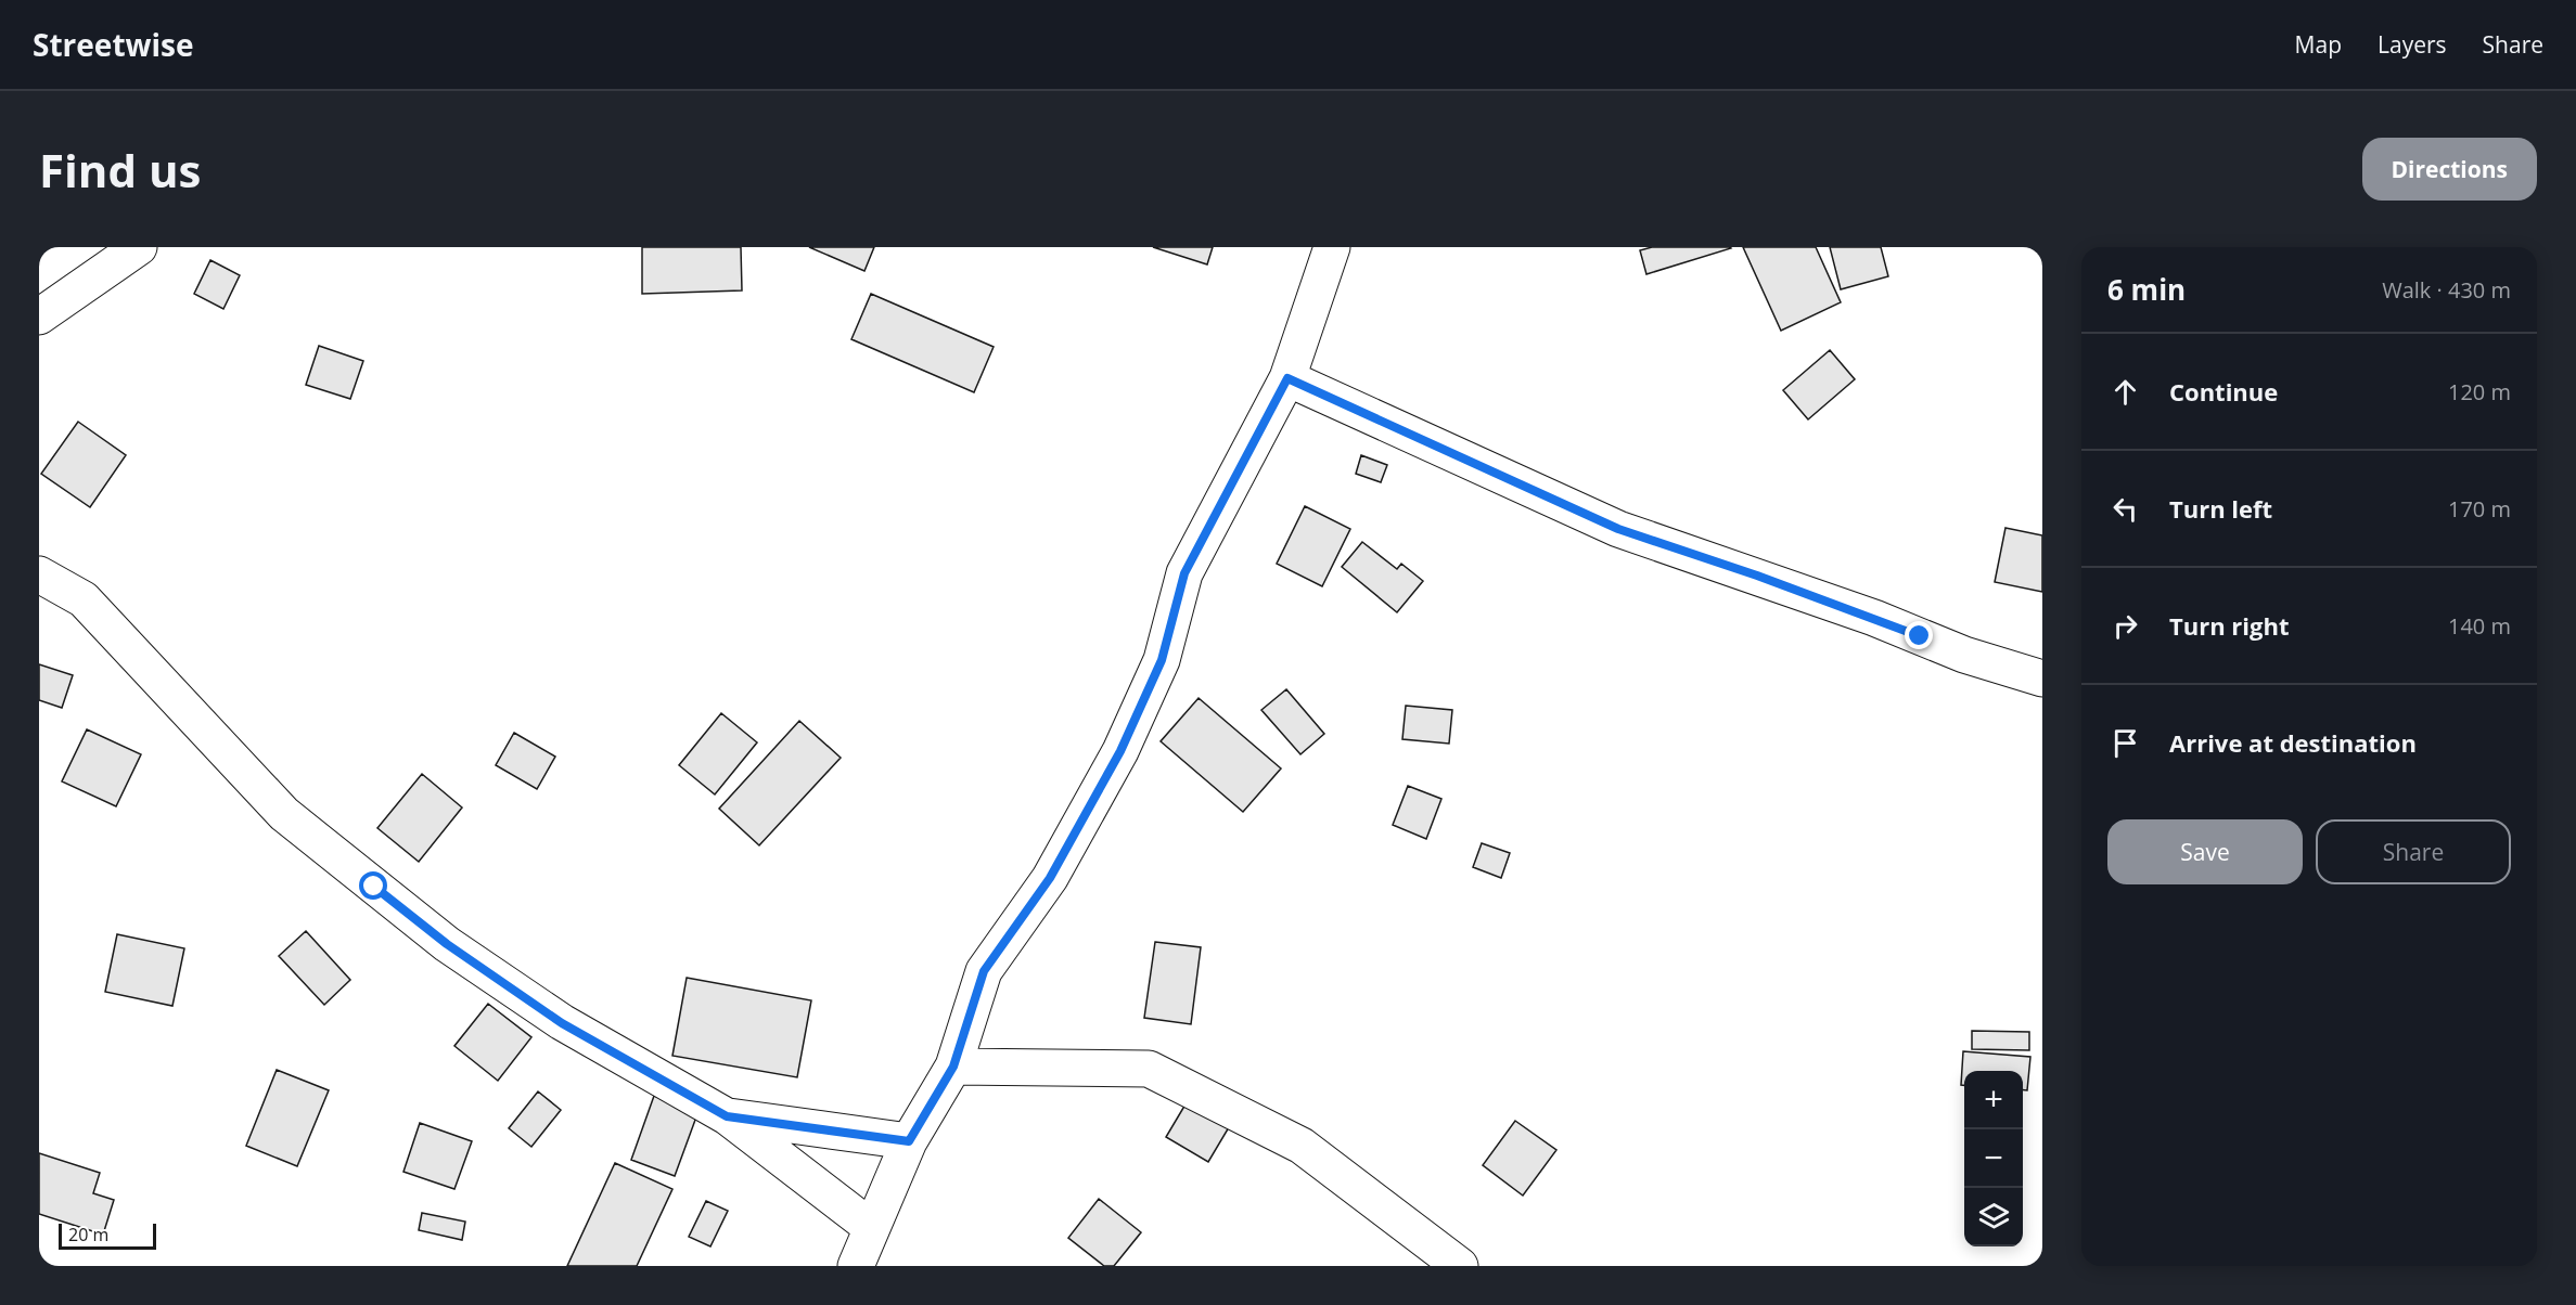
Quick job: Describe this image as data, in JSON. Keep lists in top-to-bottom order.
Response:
{
  "scale_bar": "20 m",
  "page": {
    "header": "Streetwise",
    "nav": ["Map", "Layers", "Share"],
    "buttons": [
      "Directions",
      ["Save", "Share"]
    ],
    "title": "Find us",
    "heading": ["6 min", "Walk · 430 m"],
    "list": [
      ["Continue", "120 m"],
      ["Turn left", "170 m"],
      ["Turn right", "140 m"],
      "Arrive at destination"
    ],
    "map_buttons": ["+", "−"],
    "scale": "20 m"
  }
}
